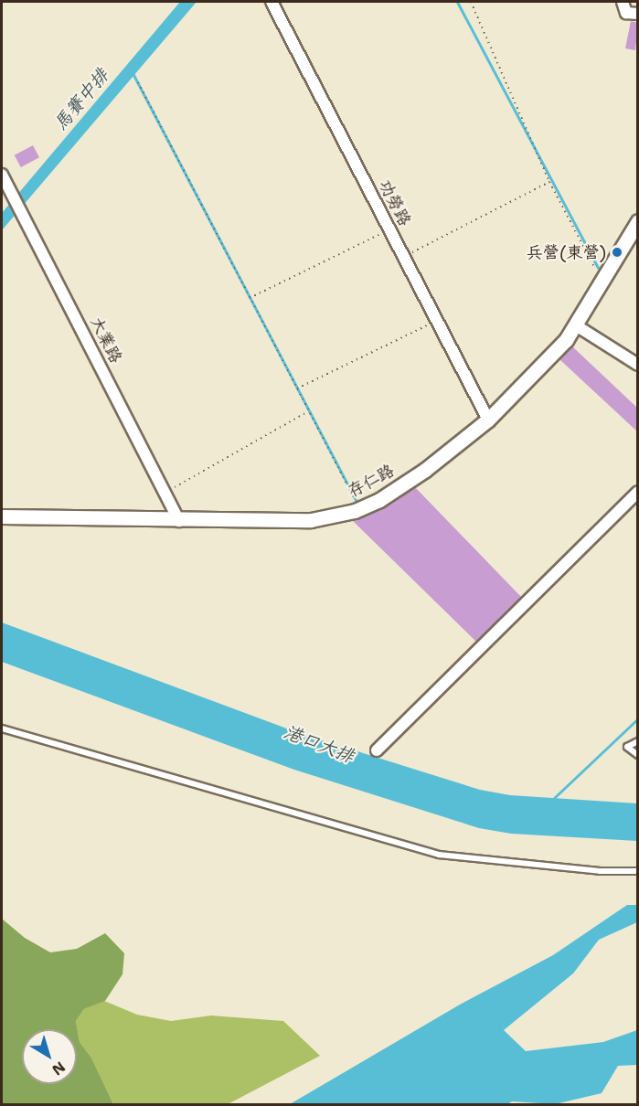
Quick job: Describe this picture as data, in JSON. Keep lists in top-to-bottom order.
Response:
{
  "streets": {
    "street": ["功勞路", "大業路", "存仁路"]
  },
  "crossings": [
    ["功勞路", "存仁路"],
    ["大業路", "存仁路"]
  ],
  "water": ["馬賽中排", "港口大排"],
  "places": ["兵營(東營)"],
  "north": "bottom right"
}
